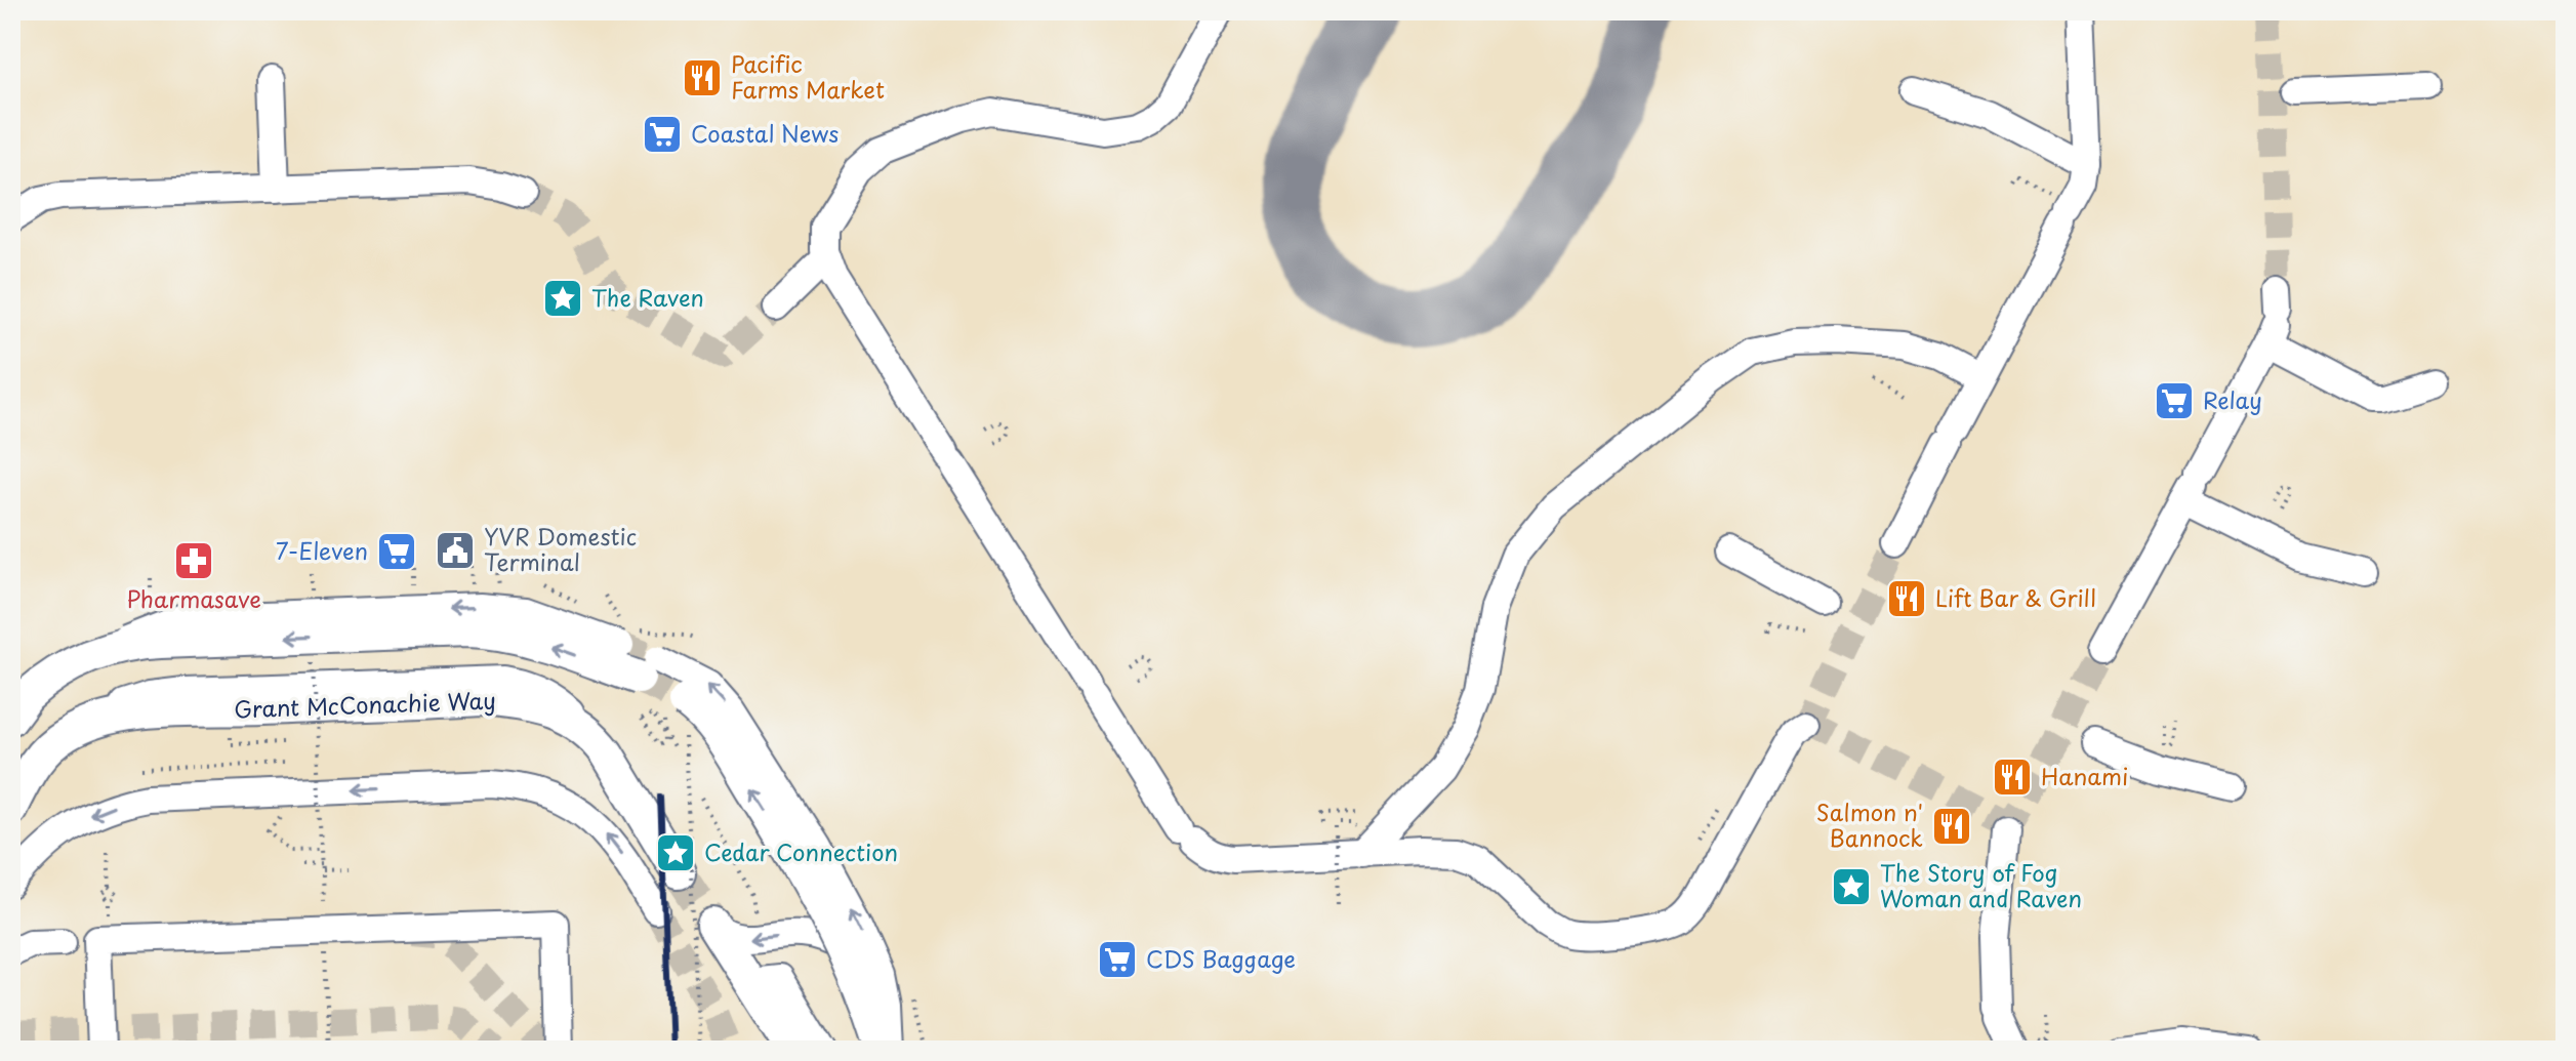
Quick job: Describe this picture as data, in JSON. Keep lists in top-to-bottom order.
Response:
{
  "streets": {
    "main road": ["Grant McConachie Way"]
  },
  "places": {
    "restaurant": [
      "Pacific Farms Market",
      "Lift Bar & Grill",
      "Hanami",
      "Salmon n' Bannock"
    ],
    "supermarket": [
      "Coastal News",
      "Relay",
      "7-Eleven",
      "CDS Baggage"
    ],
    "place": ["The Raven", "Cedar Connection", "The Story of Fog Woman and Raven"],
    "public building": ["YVR Domestic Terminal"],
    "pharmacy": ["Pharmasave"]
  }
}
